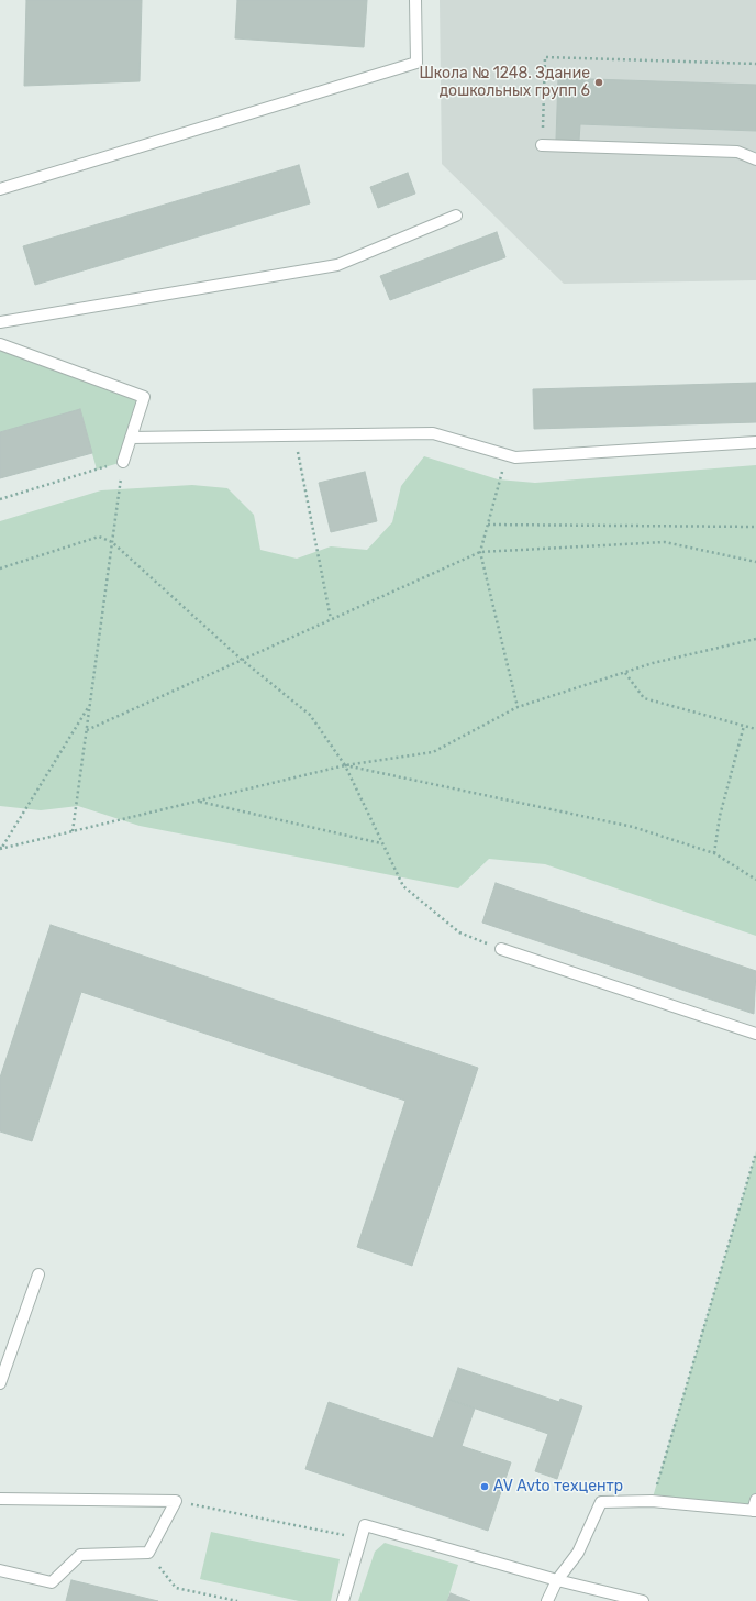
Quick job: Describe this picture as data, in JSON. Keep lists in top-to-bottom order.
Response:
{
  "places": ["Школа № 1248. Здание дошкольных групп 6", "AV Avto техцентр"]
}
